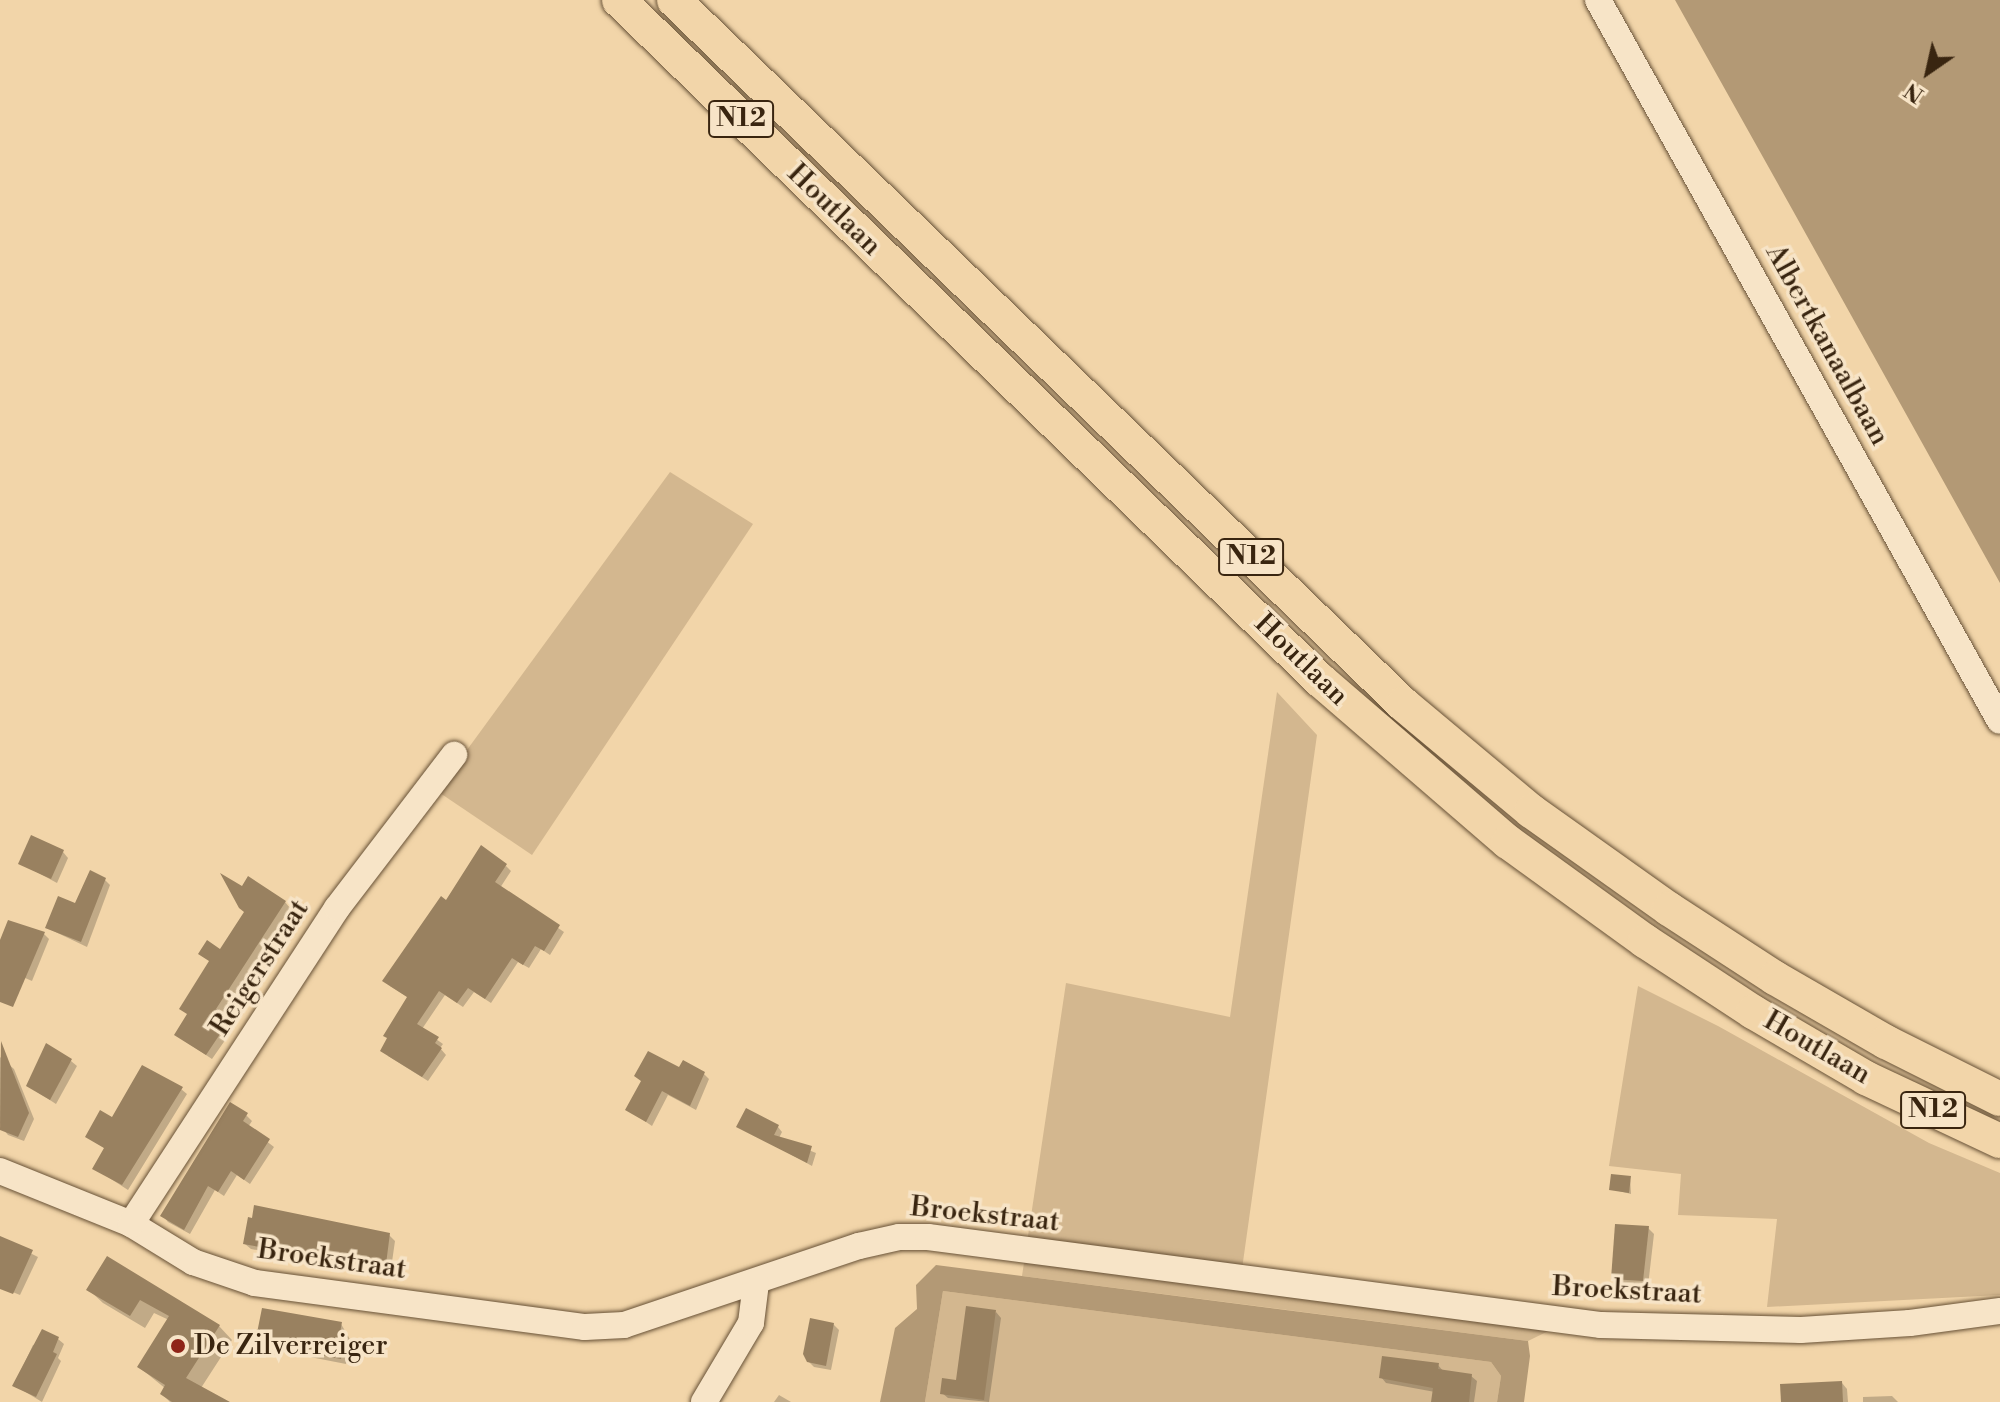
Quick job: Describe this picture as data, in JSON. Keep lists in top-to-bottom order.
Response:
{
  "streets": {
    "main road": ["N12", "Houtlaan"],
    "street": ["Albertkanaalbaan", "Reigerstraat", "Broekstraat"]
  },
  "crossings": [
    ["Reigerstraat", "Broekstraat"]
  ],
  "places": ["De Zilverreiger"],
  "north": "bottom left"
}
